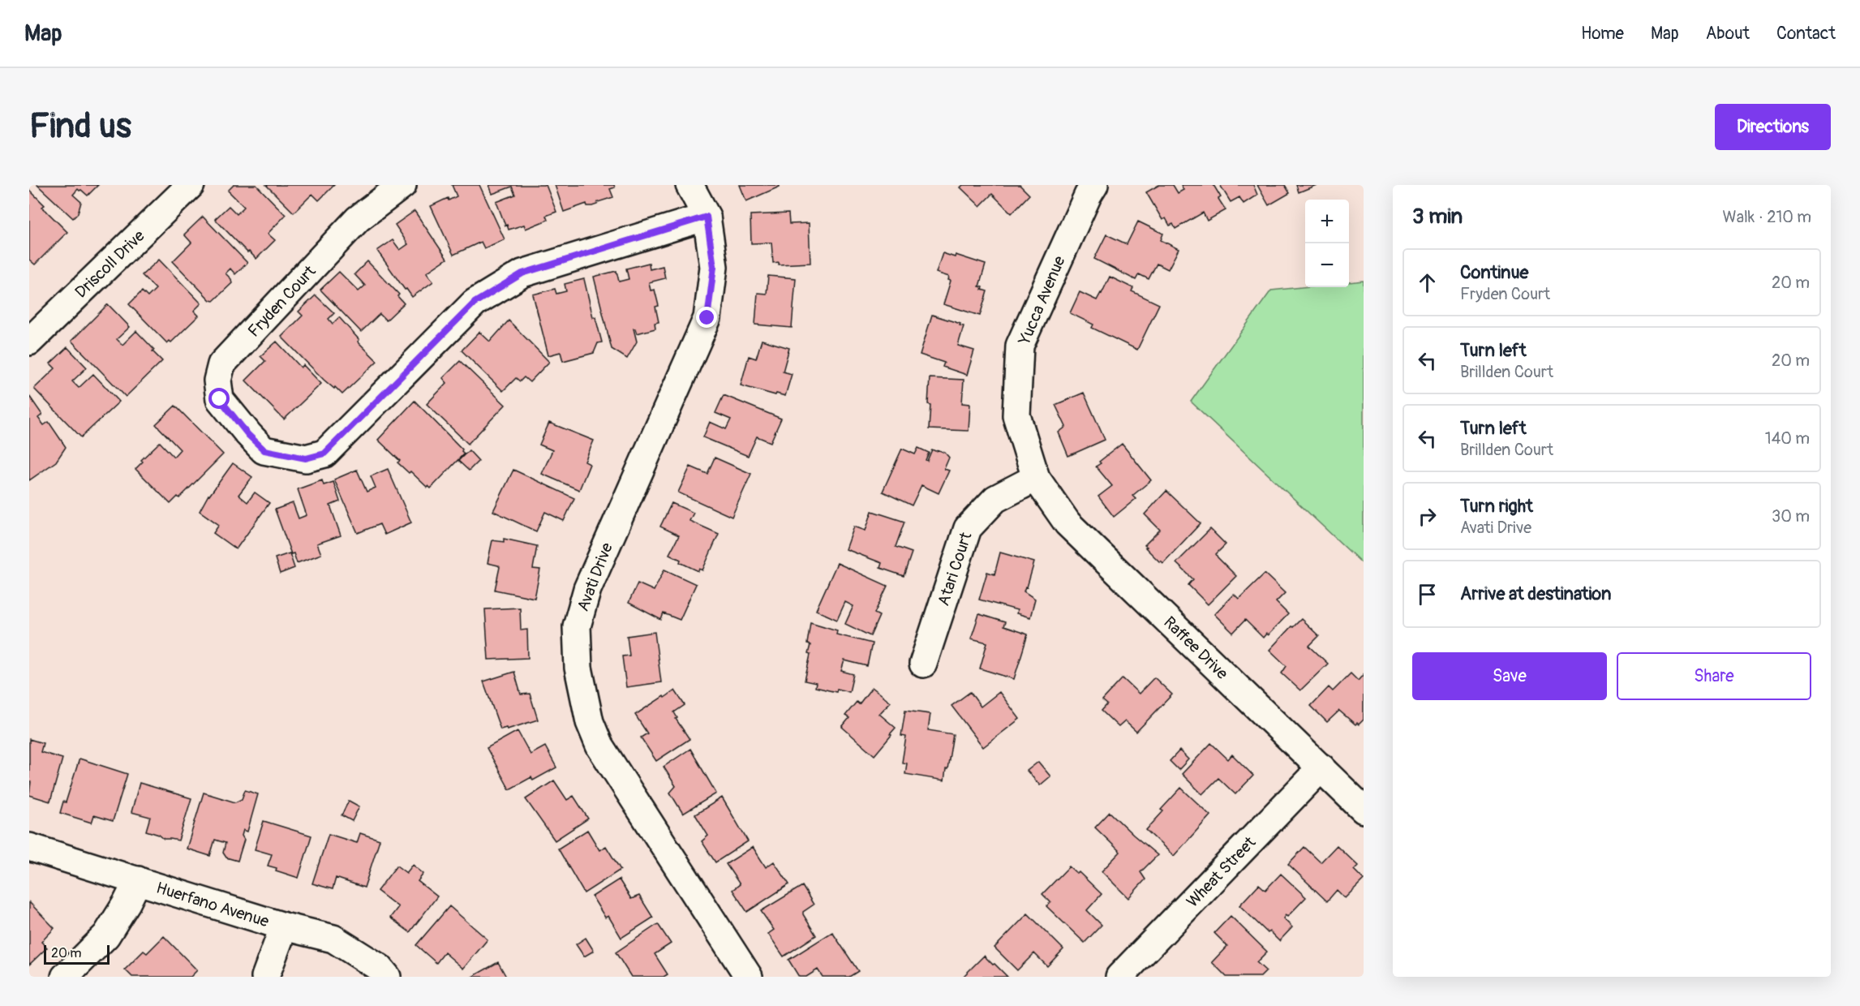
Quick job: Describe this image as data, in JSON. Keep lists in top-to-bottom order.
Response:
{
  "streets": {
    "street": [
      "Driscoll Drive",
      "Yucca Avenue",
      "Fryden Court",
      "Atari Court",
      "Avati Drive",
      "Raffee Drive",
      "Wheat Street",
      "Huerfano Avenue"
    ]
  },
  "crossings": [
    ["Yucca Avenue", "Atari Court"],
    ["Yucca Avenue", "Raffee Drive"],
    ["Fryden Court", "Avati Drive"],
    ["Atari Court", "Raffee Drive"],
    ["Raffee Drive", "Wheat Street"]
  ],
  "scale_bar": "20 m",
  "page": {
    "header": "Map",
    "nav": [
      "Home",
      "Map",
      "About",
      "Contact"
    ],
    "buttons": [
      "Directions",
      ["Save", "Share"]
    ],
    "title": "Find us",
    "heading": ["3 min", "Walk · 210 m"],
    "map_buttons": ["+", "−"],
    "list": [
      ["Continue", "Fryden Court", "20 m"],
      ["Turn left", "Brillden Court", "20 m"],
      ["Turn left", "Brillden Court", "140 m"],
      ["Turn right", "Avati Drive", "30 m"],
      "Arrive at destination"
    ],
    "scale": "20 m"
  }
}
